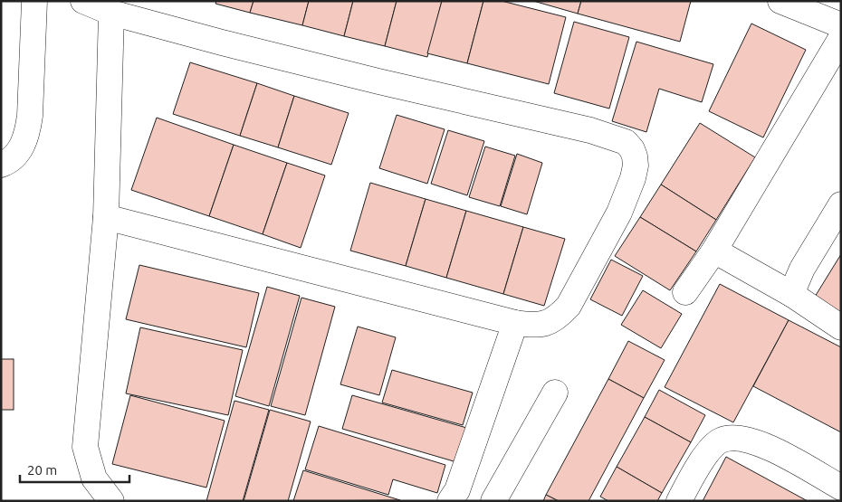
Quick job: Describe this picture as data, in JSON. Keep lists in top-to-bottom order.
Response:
{
  "scale_bar": "20 m"
}
